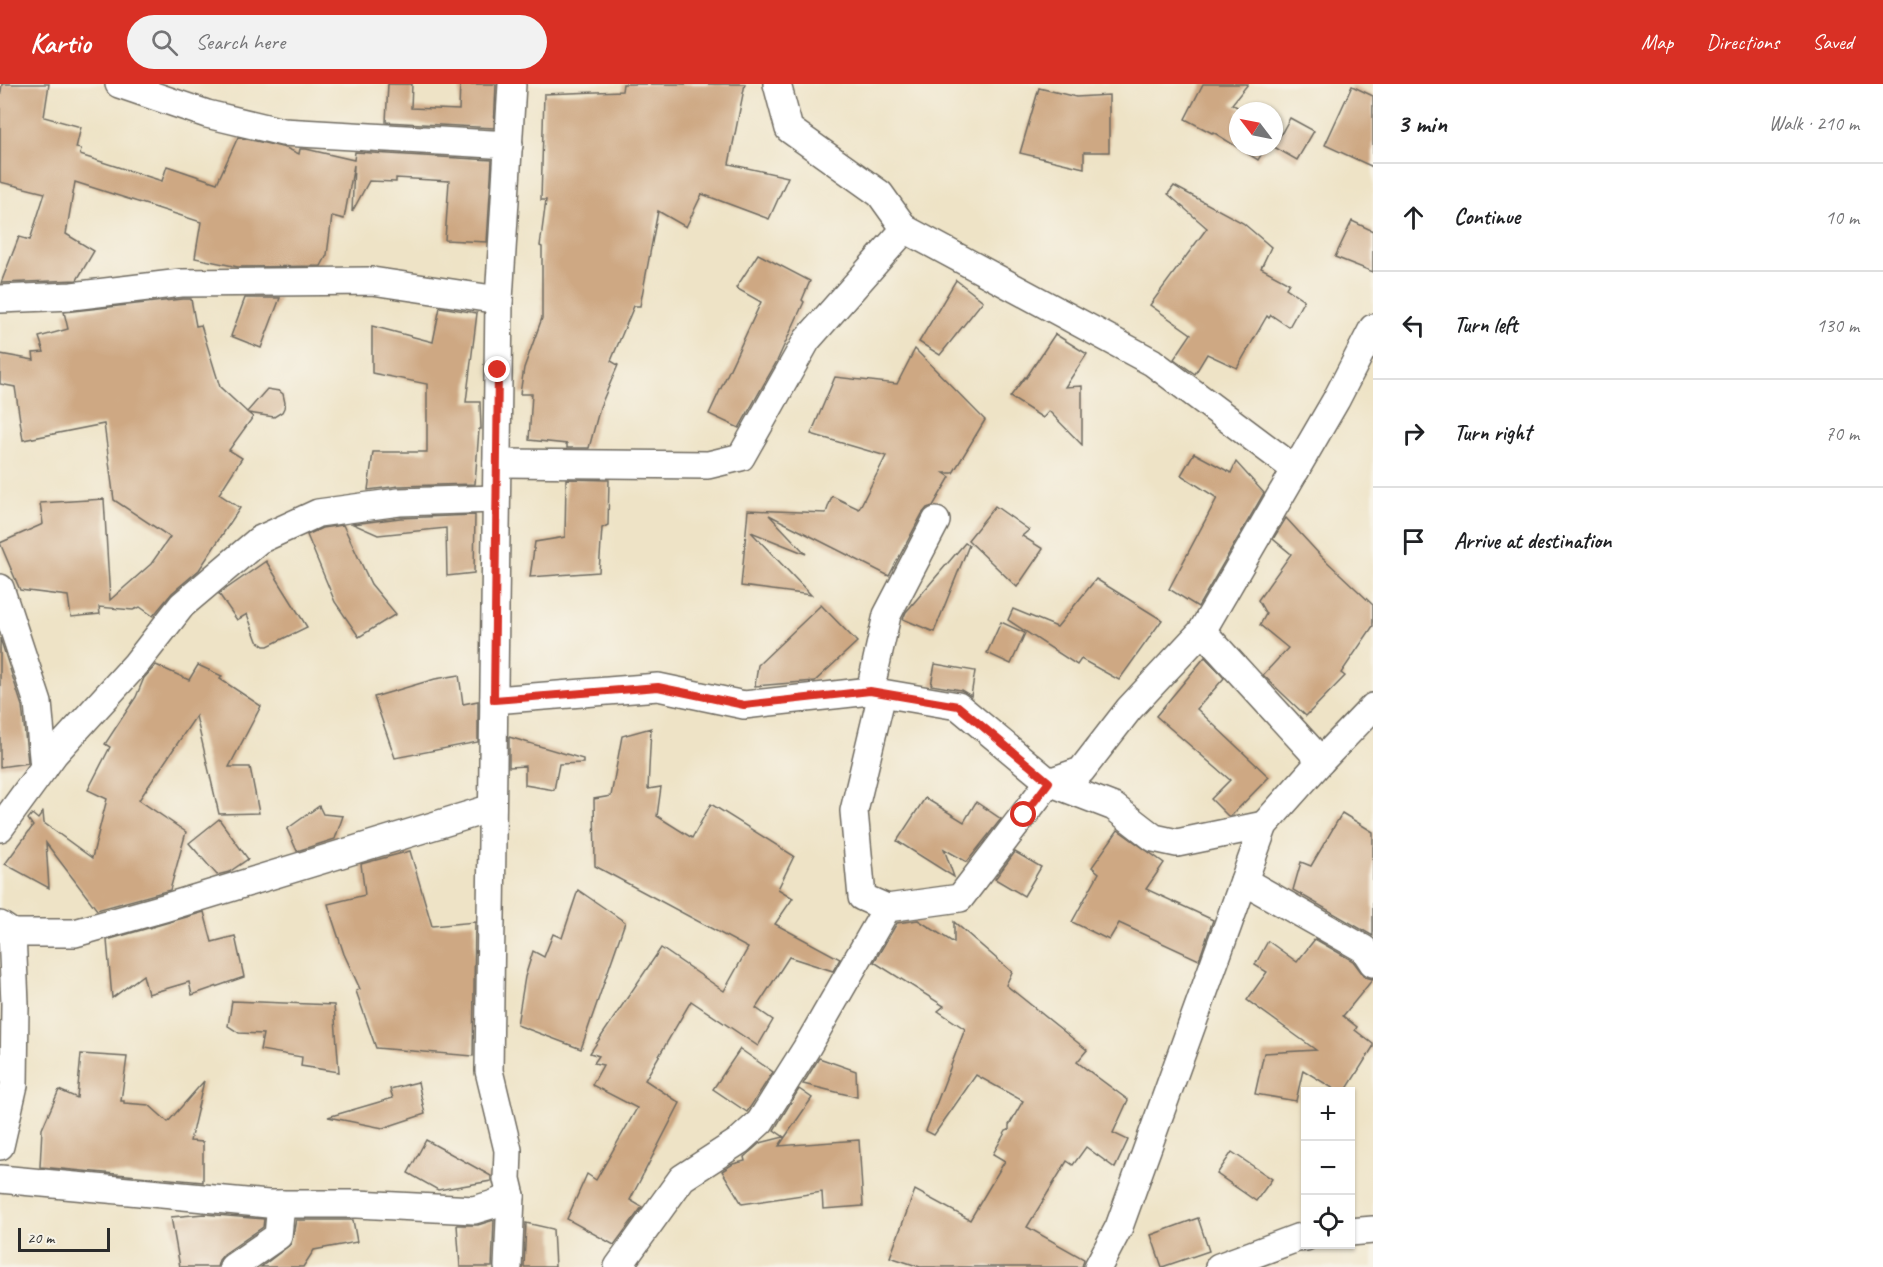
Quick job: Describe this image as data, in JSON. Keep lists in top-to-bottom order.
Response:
{
  "scale_bar": "20 m",
  "north": "top left",
  "page": {
    "header": "Kartio",
    "search": "Search here",
    "nav": ["Map", "Directions", "Saved"],
    "heading": ["3 min", "Walk · 210 m"],
    "list": [
      ["Continue", "10 m"],
      ["Turn left", "130 m"],
      ["Turn right", "70 m"],
      "Arrive at destination"
    ],
    "map_buttons": ["+", "−"],
    "scale": "20 m"
  }
}
